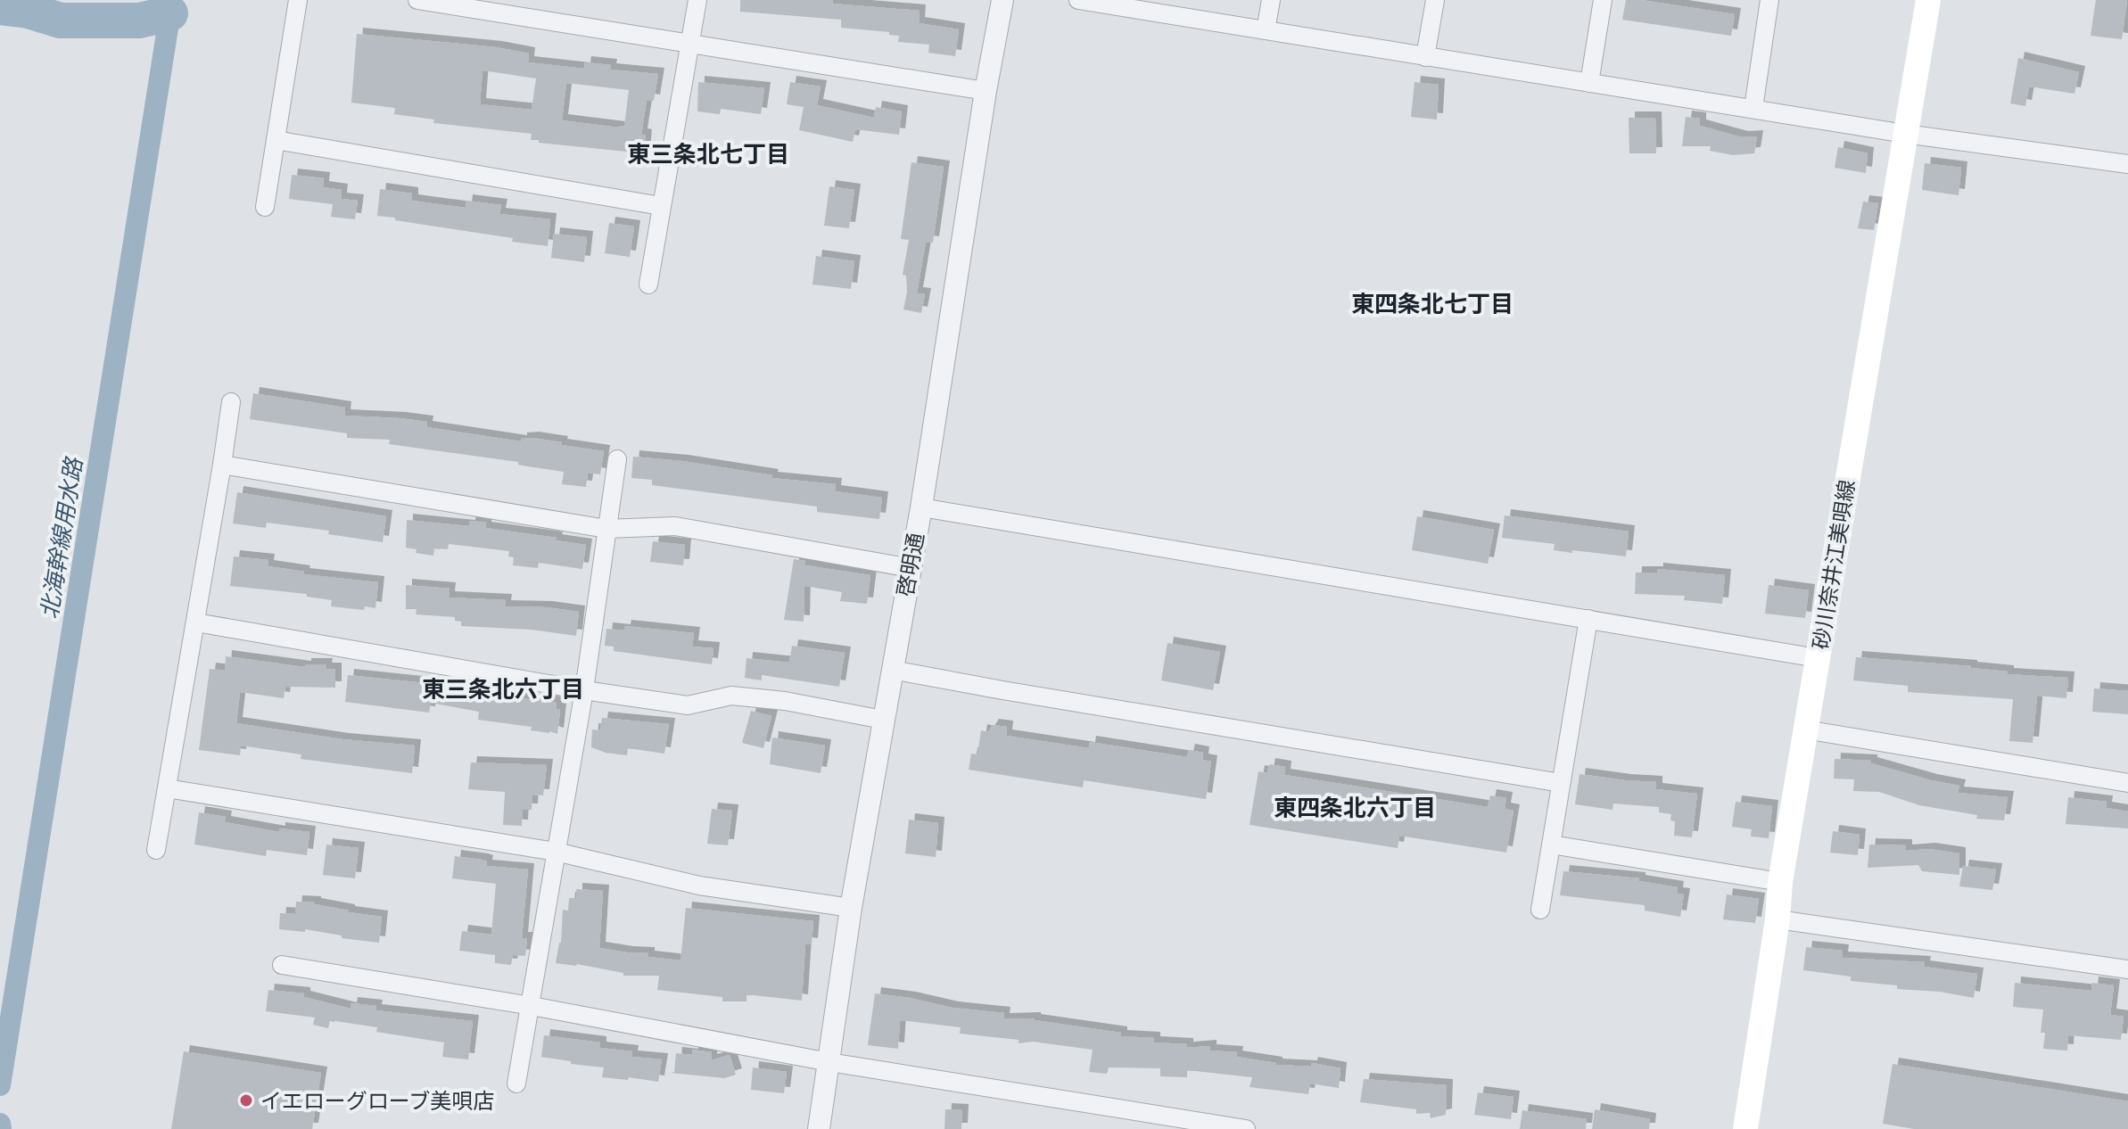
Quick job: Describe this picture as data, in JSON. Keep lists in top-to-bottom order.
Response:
{
  "streets": {
    "main road": ["砂川奈井江美唄線"],
    "street": ["啓明通"]
  },
  "districts": [
    "東三条北七丁目",
    "東四条北七丁目",
    "東三条北六丁目",
    "東四条北六丁目"
  ],
  "water": ["北海幹線用水路"],
  "places": ["イエローグローブ美唄店"]
}
